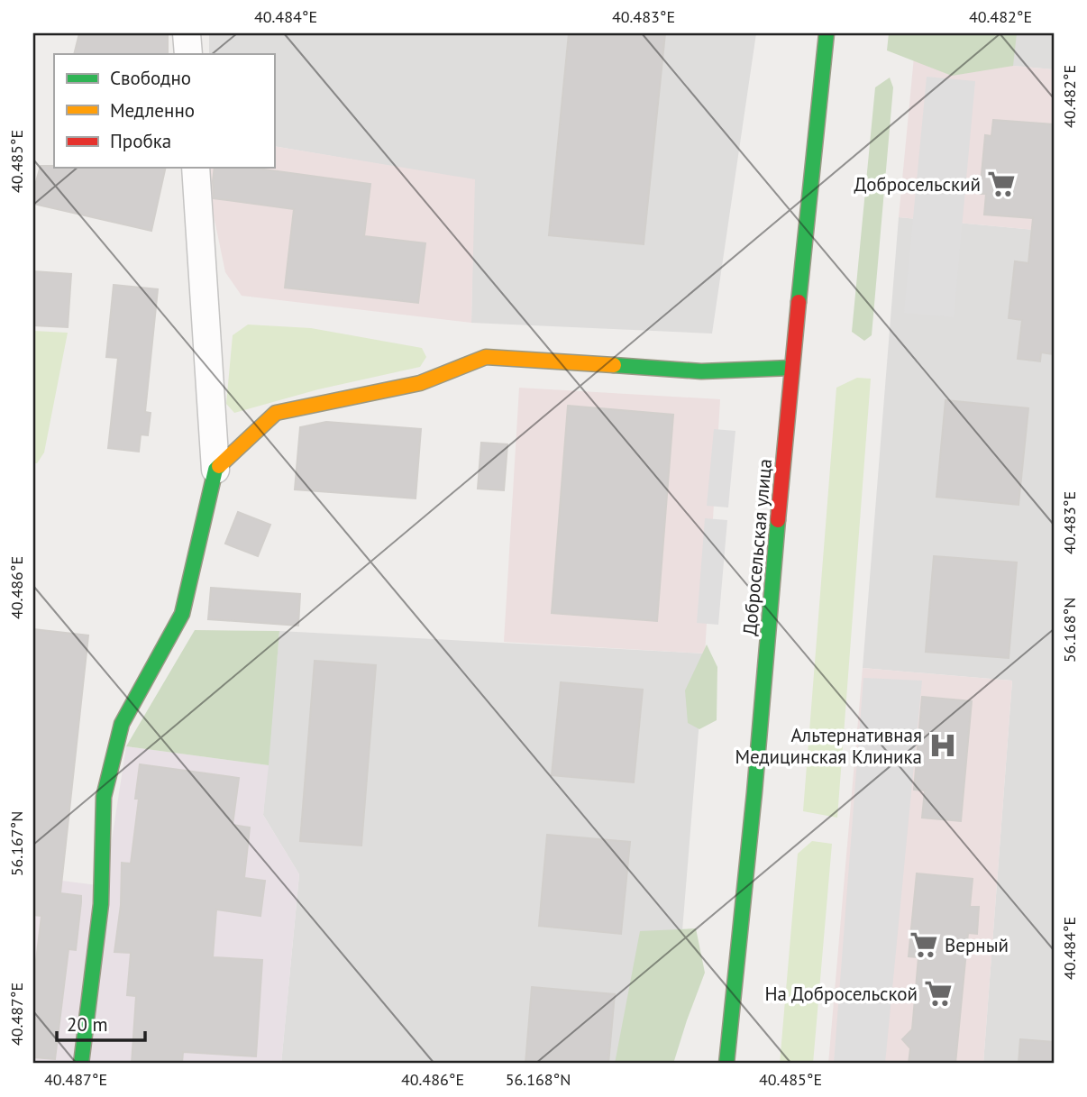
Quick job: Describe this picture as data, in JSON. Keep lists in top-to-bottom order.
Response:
{
  "streets": {
    "street": ["Добросельская улица"]
  },
  "places": {
    "supermarket": ["Добросельский", "Верный", "На Добросельской"],
    "hospital": ["Альтернативная Mедицинская Kлиника"]
  },
  "legend": ["Свободно", "Медленно", "Пробка"],
  "scale_bar": "20 m",
  "coordinates": [
    "40.484°E",
    "40.483°E",
    "40.482°E",
    "40.485°E",
    "40.486°E",
    "56.168°N",
    "56.167°N",
    "40.487°E"
  ]
}
